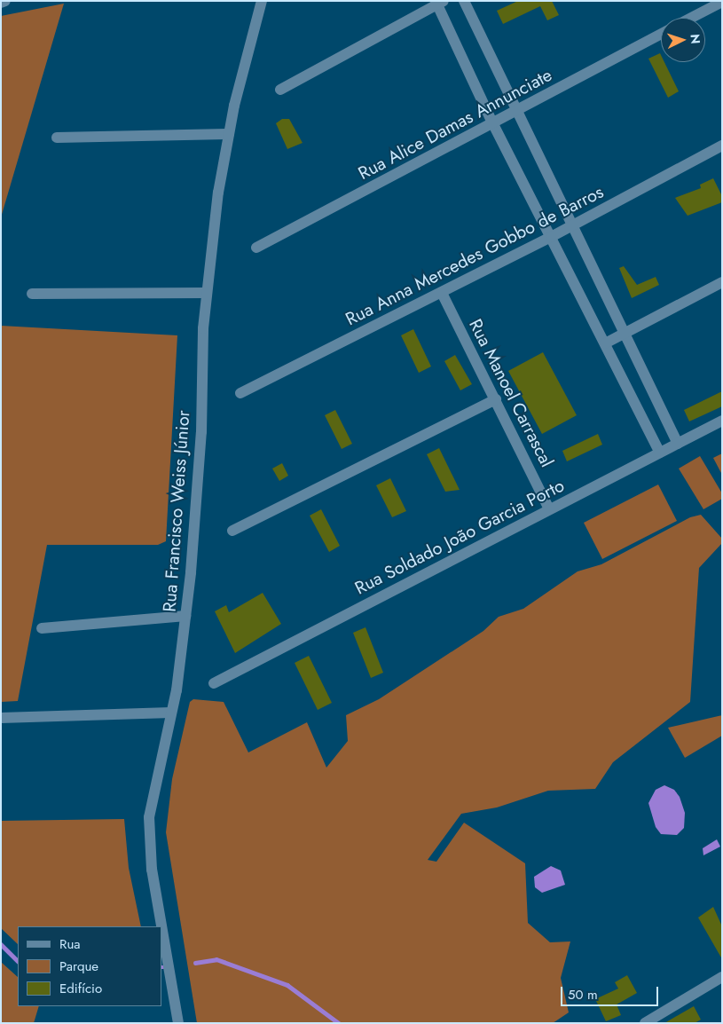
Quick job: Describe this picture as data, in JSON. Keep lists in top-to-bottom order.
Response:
{
  "streets": {
    "street": [
      "Rua Alice Damas Annunciate",
      "Rua Anna Mercedes Gobbo de Barros",
      "Rua Manoel Carrascal",
      "Rua Francisco Weiss Júnior",
      "Rua Soldado João Garcia Porto"
    ]
  },
  "crossings": [
    ["Rua Anna Mercedes Gobbo de Barros", "Rua Manoel Carrascal"],
    ["Rua Manoel Carrascal", "Rua Soldado João Garcia Porto"]
  ],
  "legend": ["Rua", "Parque", "Edifício"],
  "scale_bar": "50 m",
  "north": "right"
}
